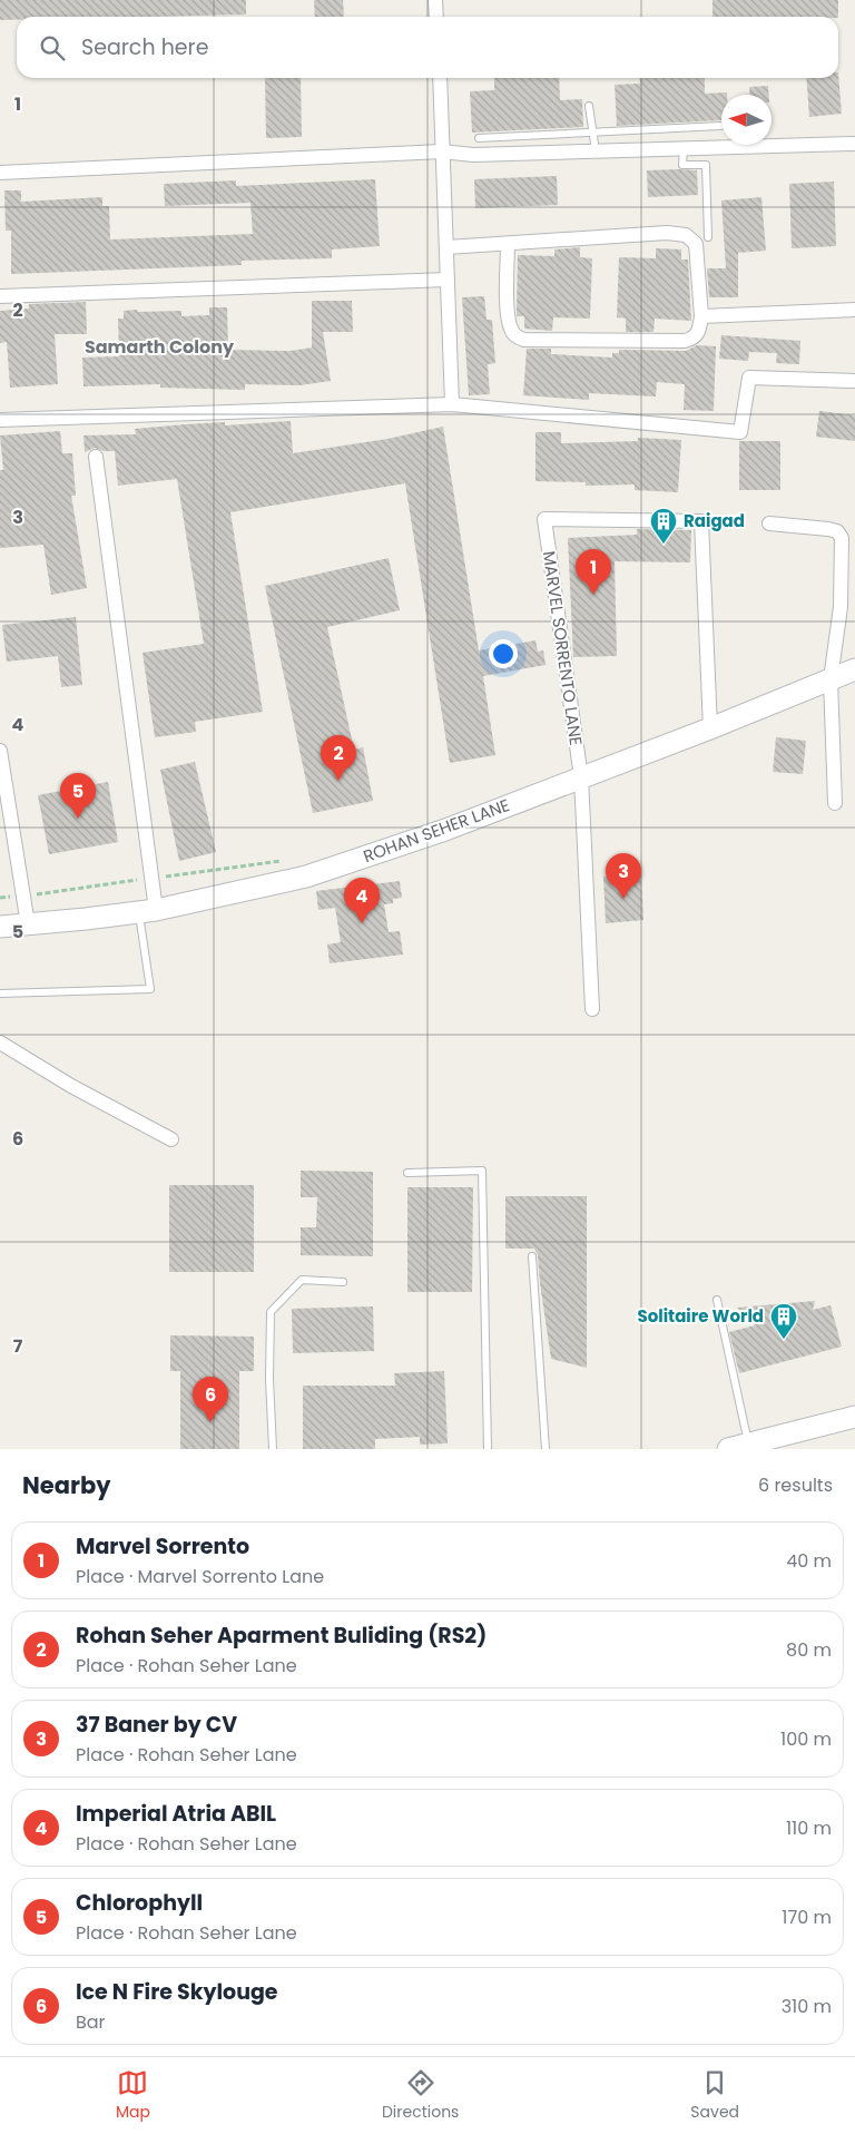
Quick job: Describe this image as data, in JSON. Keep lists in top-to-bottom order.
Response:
{
  "streets": {
    "street": ["MARVEL SORRENTO LANE", "ROHAN SEHER LANE"]
  },
  "crossings": [
    ["MARVEL SORRENTO LANE", "ROHAN SEHER LANE"]
  ],
  "districts": ["Samarth Colony"],
  "places": {
    "building": ["Raigad", "Solitaire World"]
  },
  "north": "left",
  "page": {
    "search": "Search here",
    "pins": [
      "1",
      "2",
      "5",
      "3",
      "4",
      "6"
    ],
    "heading": ["Nearby", "6 results"],
    "list": [
      {
        "mark": "1",
        "name": "Marvel Sorrento",
        "note": "Place · Marvel Sorrento Lane",
        "value": "40 m"
      },
      {
        "mark": "2",
        "name": "Rohan Seher Aparment Buliding (RS2)",
        "note": "Place · Rohan Seher Lane",
        "value": "80 m"
      },
      {
        "mark": "3",
        "name": "37 Baner by CV",
        "note": "Place · Rohan Seher Lane",
        "value": "100 m"
      },
      {
        "mark": "4",
        "name": "Imperial Atria ABIL",
        "note": "Place · Rohan Seher Lane",
        "value": "110 m"
      },
      {
        "mark": "5",
        "name": "Chlorophyll",
        "note": "Place · Rohan Seher Lane",
        "value": "170 m"
      },
      {
        "mark": "6",
        "name": "Ice N Fire Skylouge",
        "note": "Bar",
        "value": "310 m"
      }
    ],
    "nav": ["Map", "Directions", "Saved"]
  },
  "grid": {
    "rows": [
      "1",
      "2",
      "3",
      "4",
      "5",
      "6",
      "7"
    ]
  }
}
